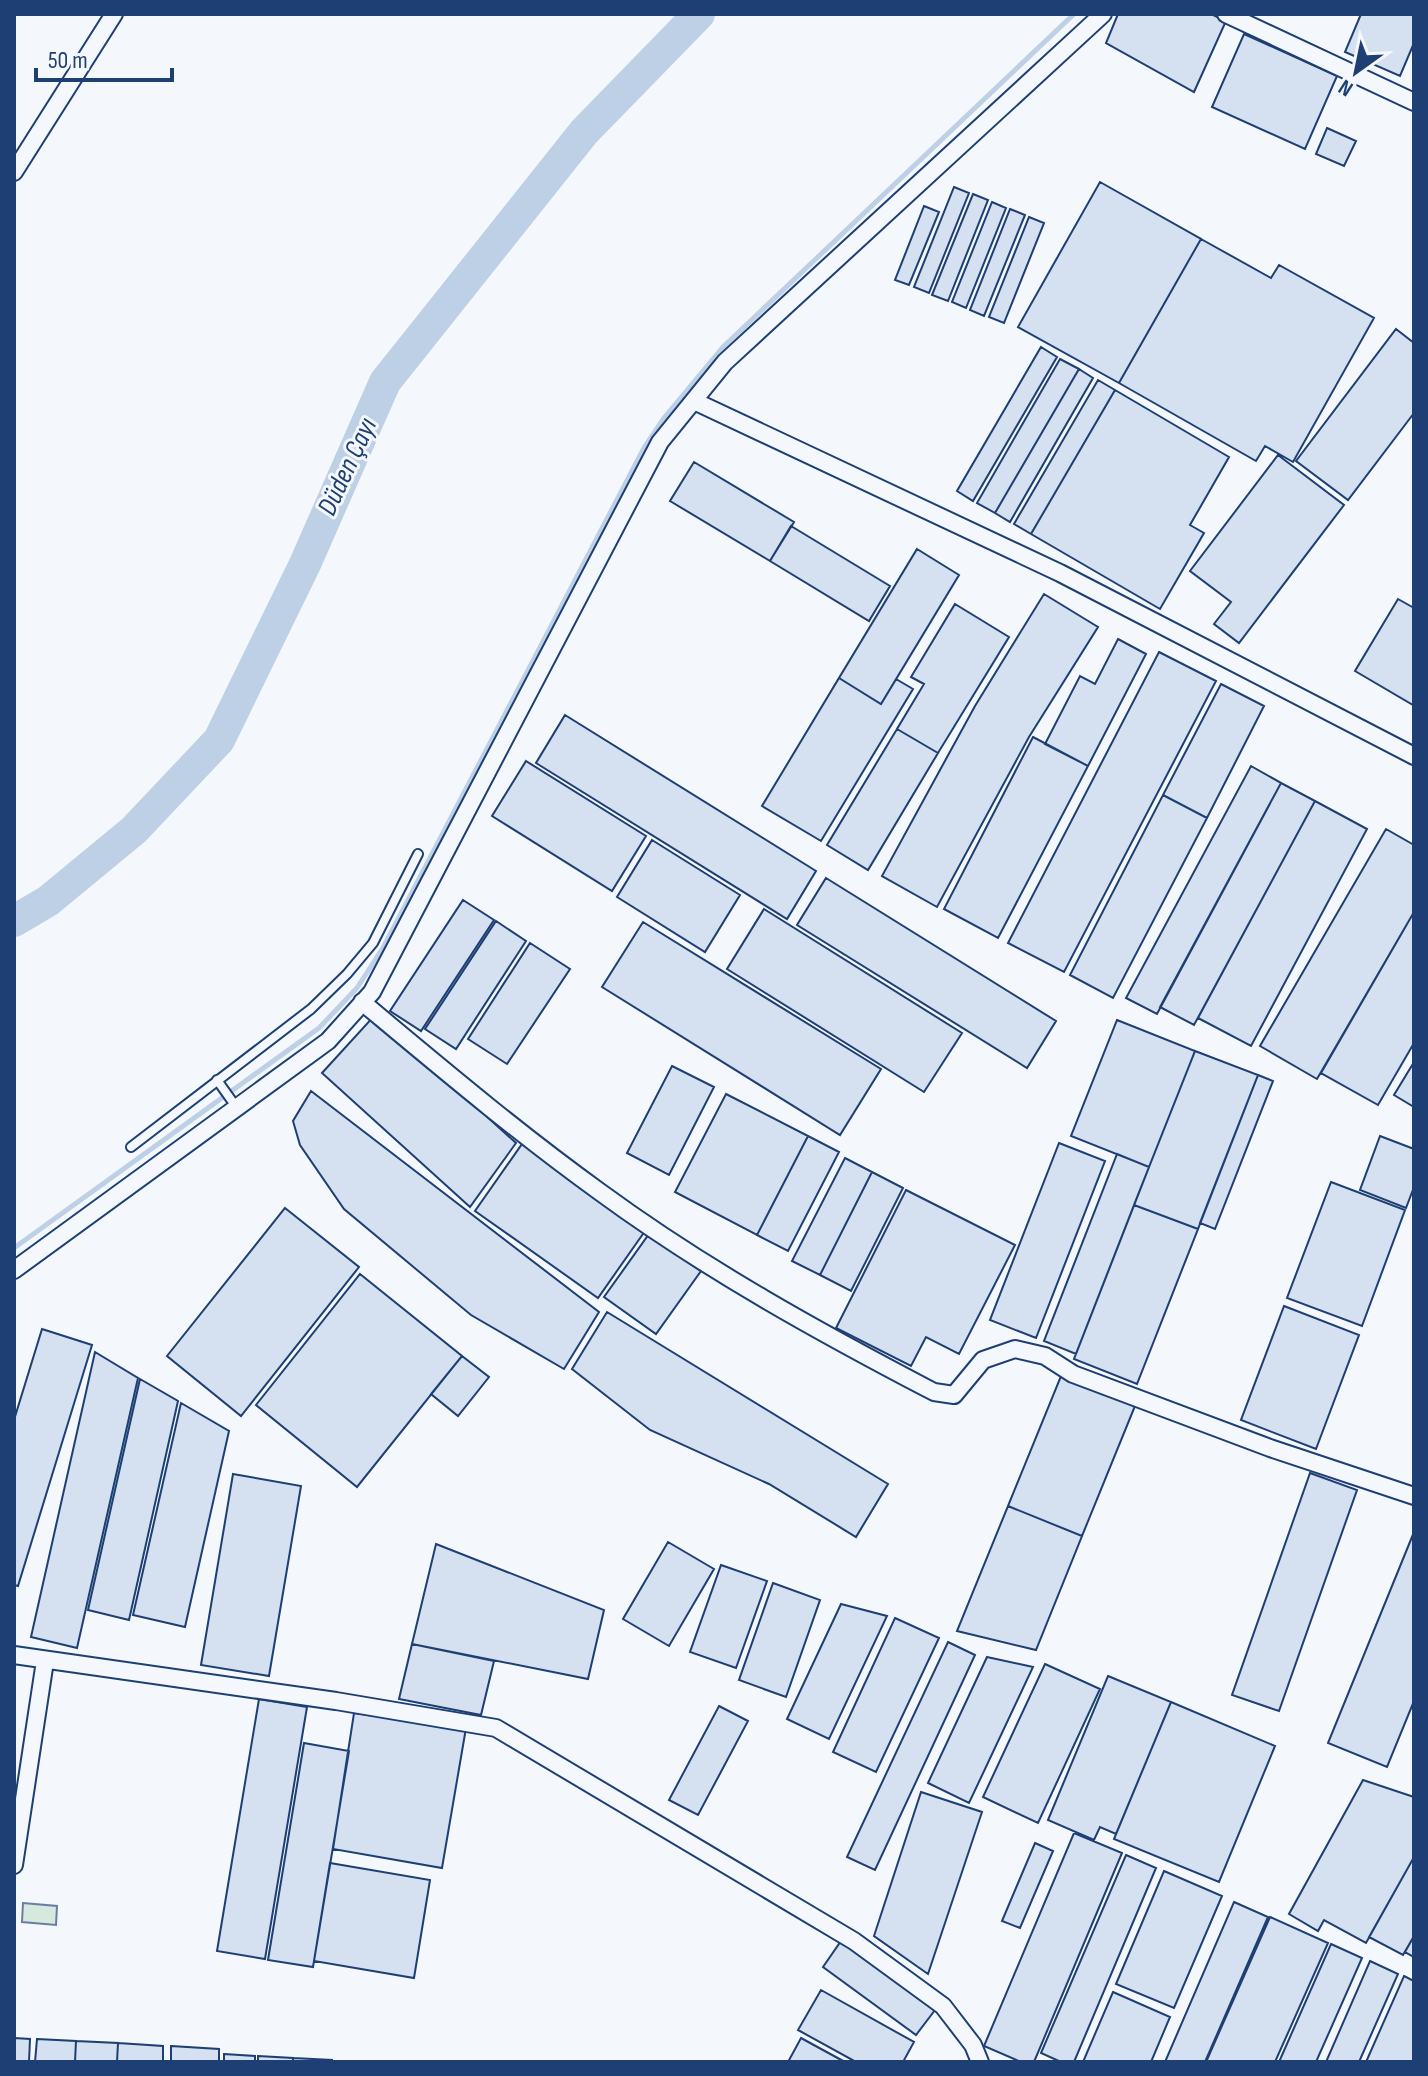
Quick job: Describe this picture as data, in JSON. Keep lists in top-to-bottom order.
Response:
{
  "water": ["Düden Çayı"],
  "scale_bar": "50 m",
  "north": "bottom left"
}
